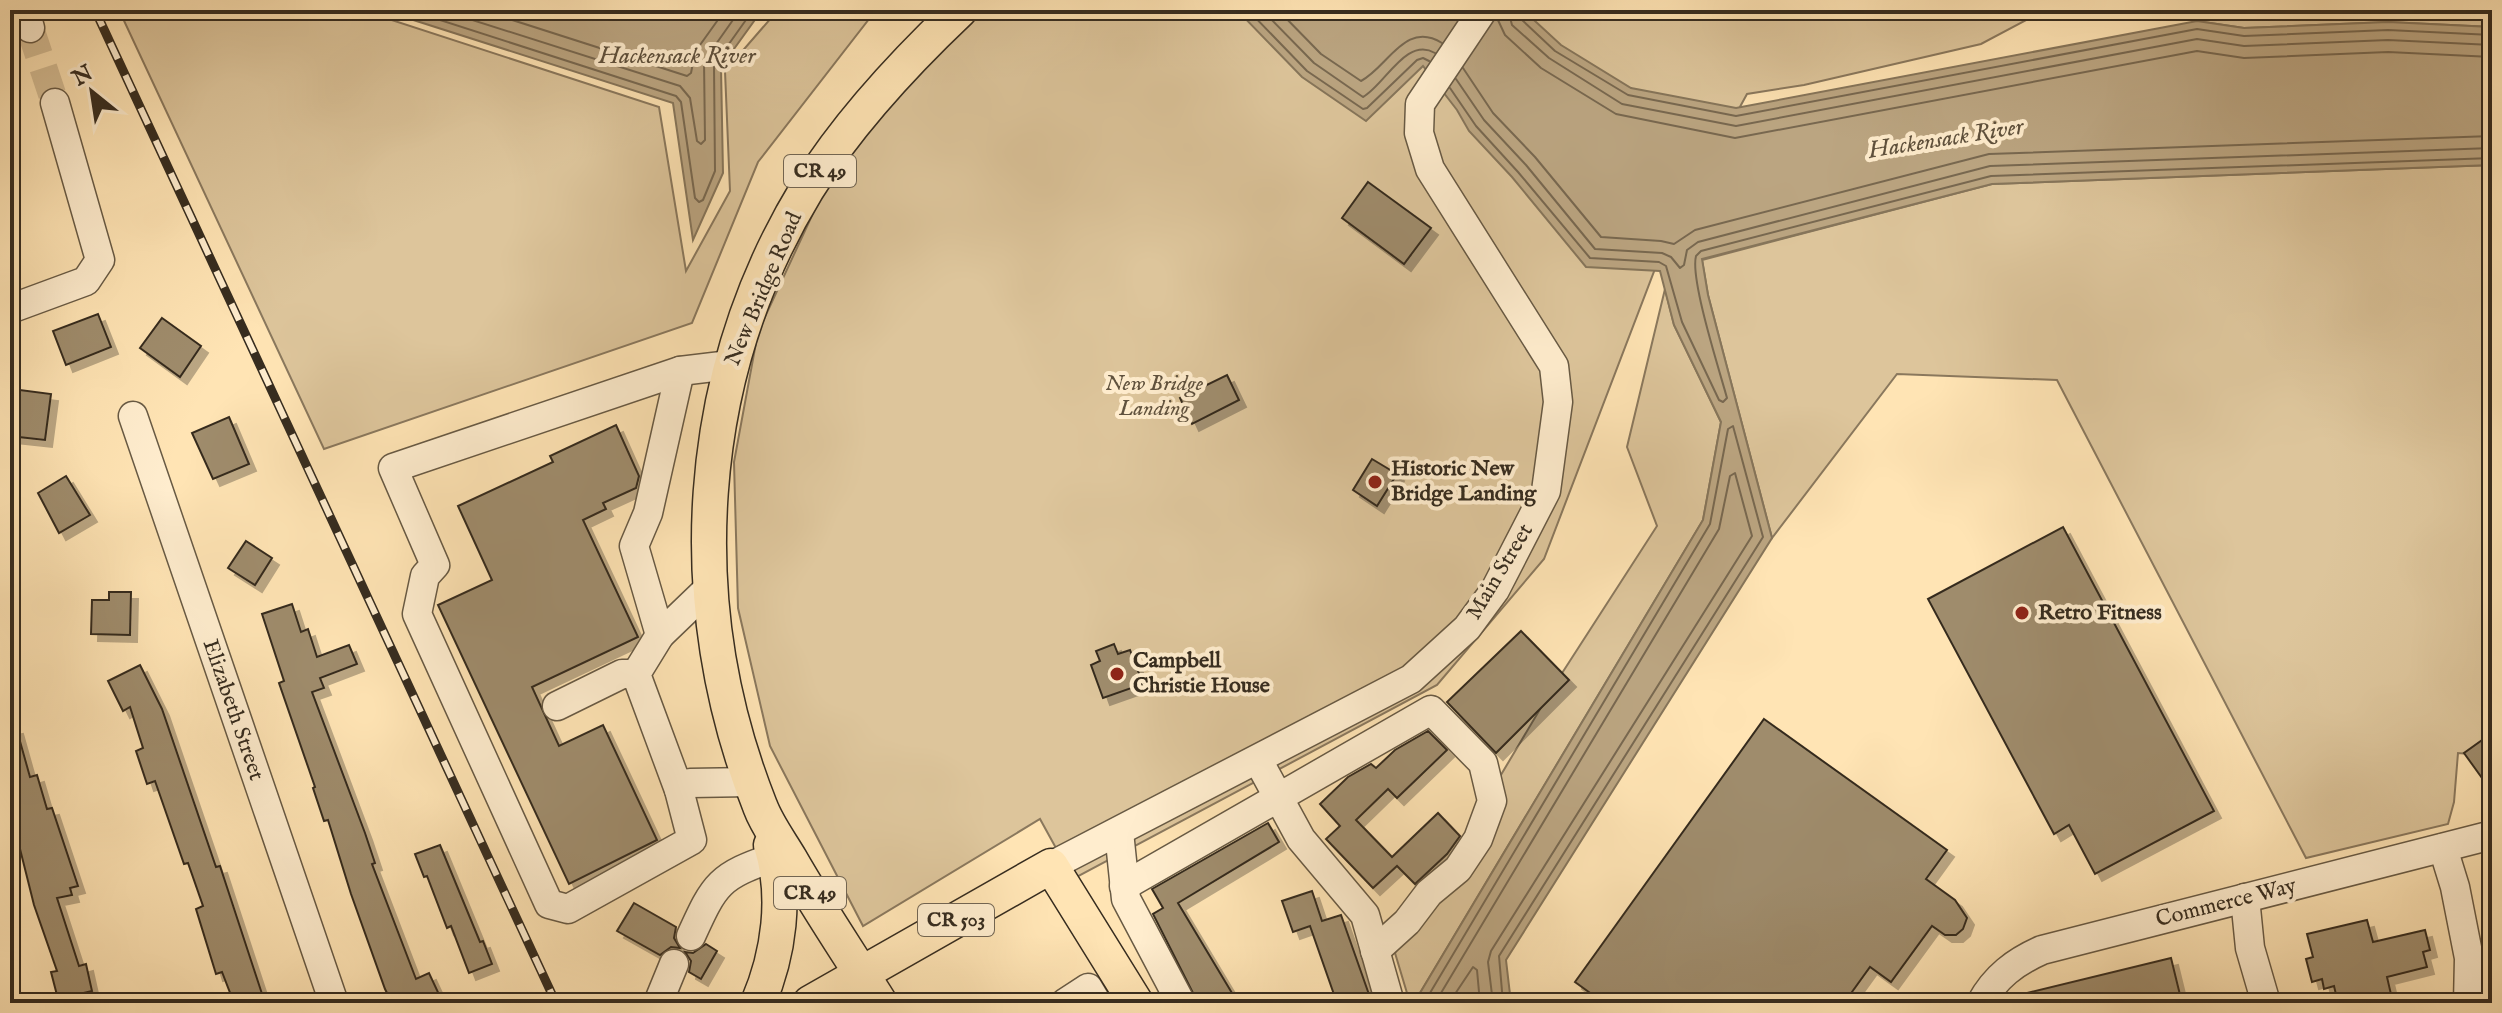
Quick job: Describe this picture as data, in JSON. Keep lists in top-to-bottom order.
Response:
{
  "streets": {
    "main road": [
      "CR 49",
      "New Bridge Road",
      "Main Street",
      "CR 503"
    ],
    "street": ["Elizabeth Street", "Commerce Way"]
  },
  "crossings": [
    ["New Bridge Road", "Main Street"]
  ],
  "water": ["Hackensack River"],
  "parks": ["New Bridge Landing"],
  "places": ["Historic New Bridge Landing", "Retro Fitness", "Campbell Christie House"],
  "north": "top left"
}
